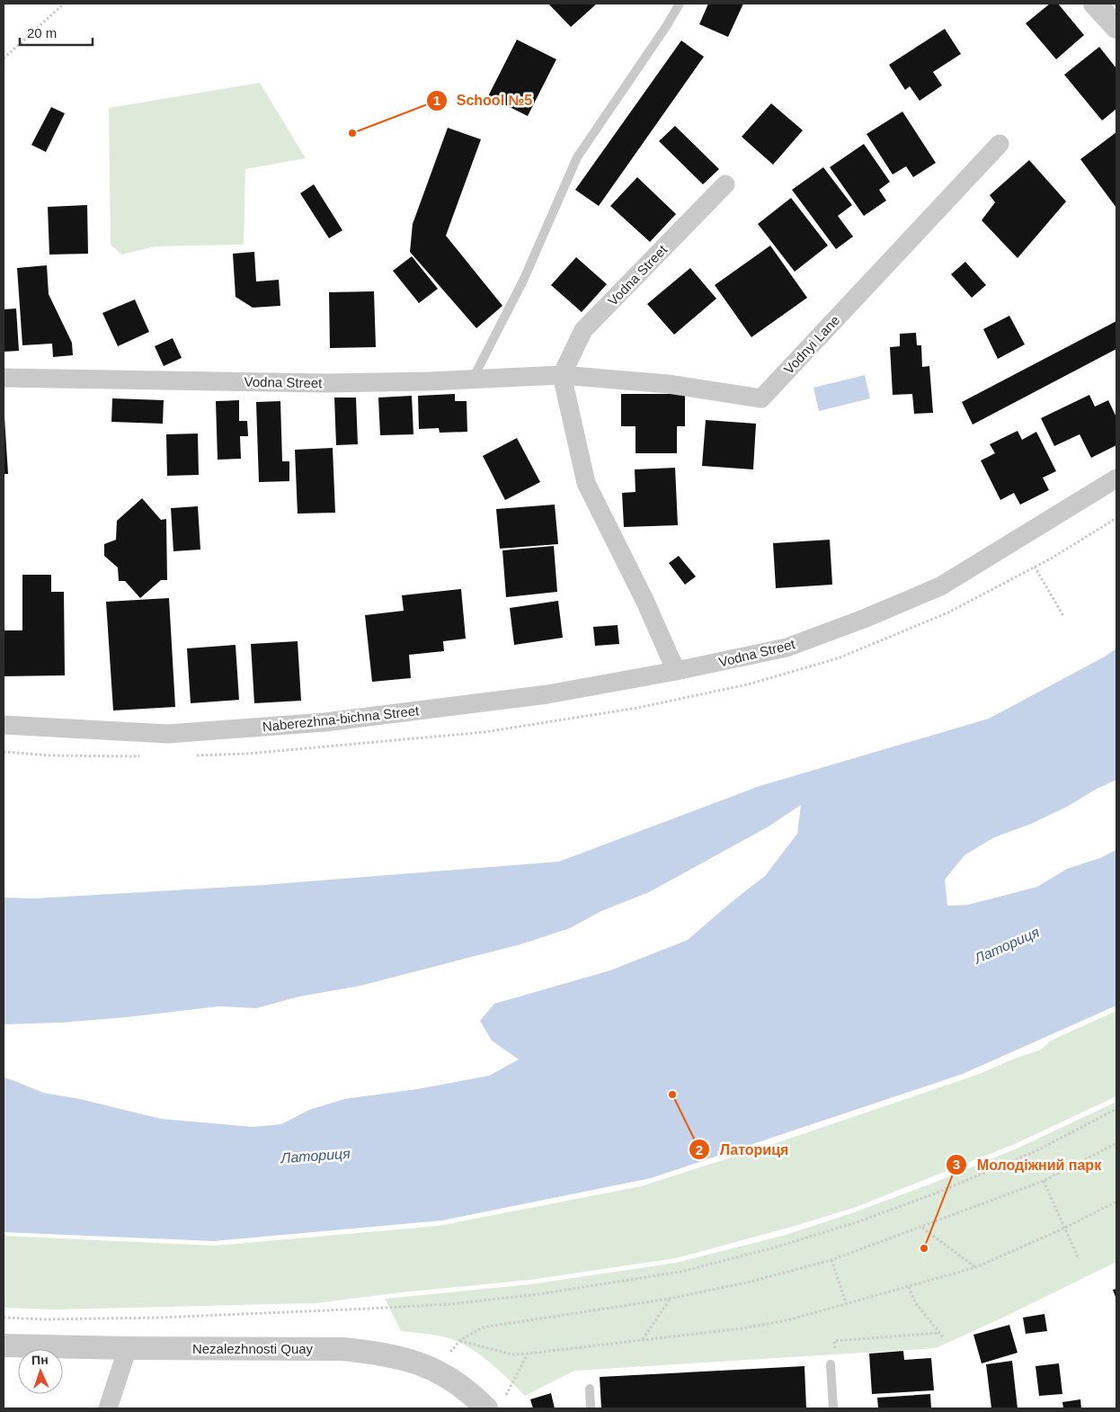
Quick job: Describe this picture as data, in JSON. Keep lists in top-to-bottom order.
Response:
{
  "streets": {
    "street": [
      "Vodna Street",
      "Vodnyi Lane",
      "Naberezhna-bichna Street",
      "Nezalezhnosti Quay"
    ]
  },
  "crossings": [
    ["Vodna Street", "Vodnyi Lane"],
    ["Vodna Street", "Naberezhna-bichna Street"]
  ],
  "water": ["Латориця"],
  "places": ["School №5", "Латориця", "Молодіжний парк"],
  "scale_bar": "20 m",
  "north": "top"
}
